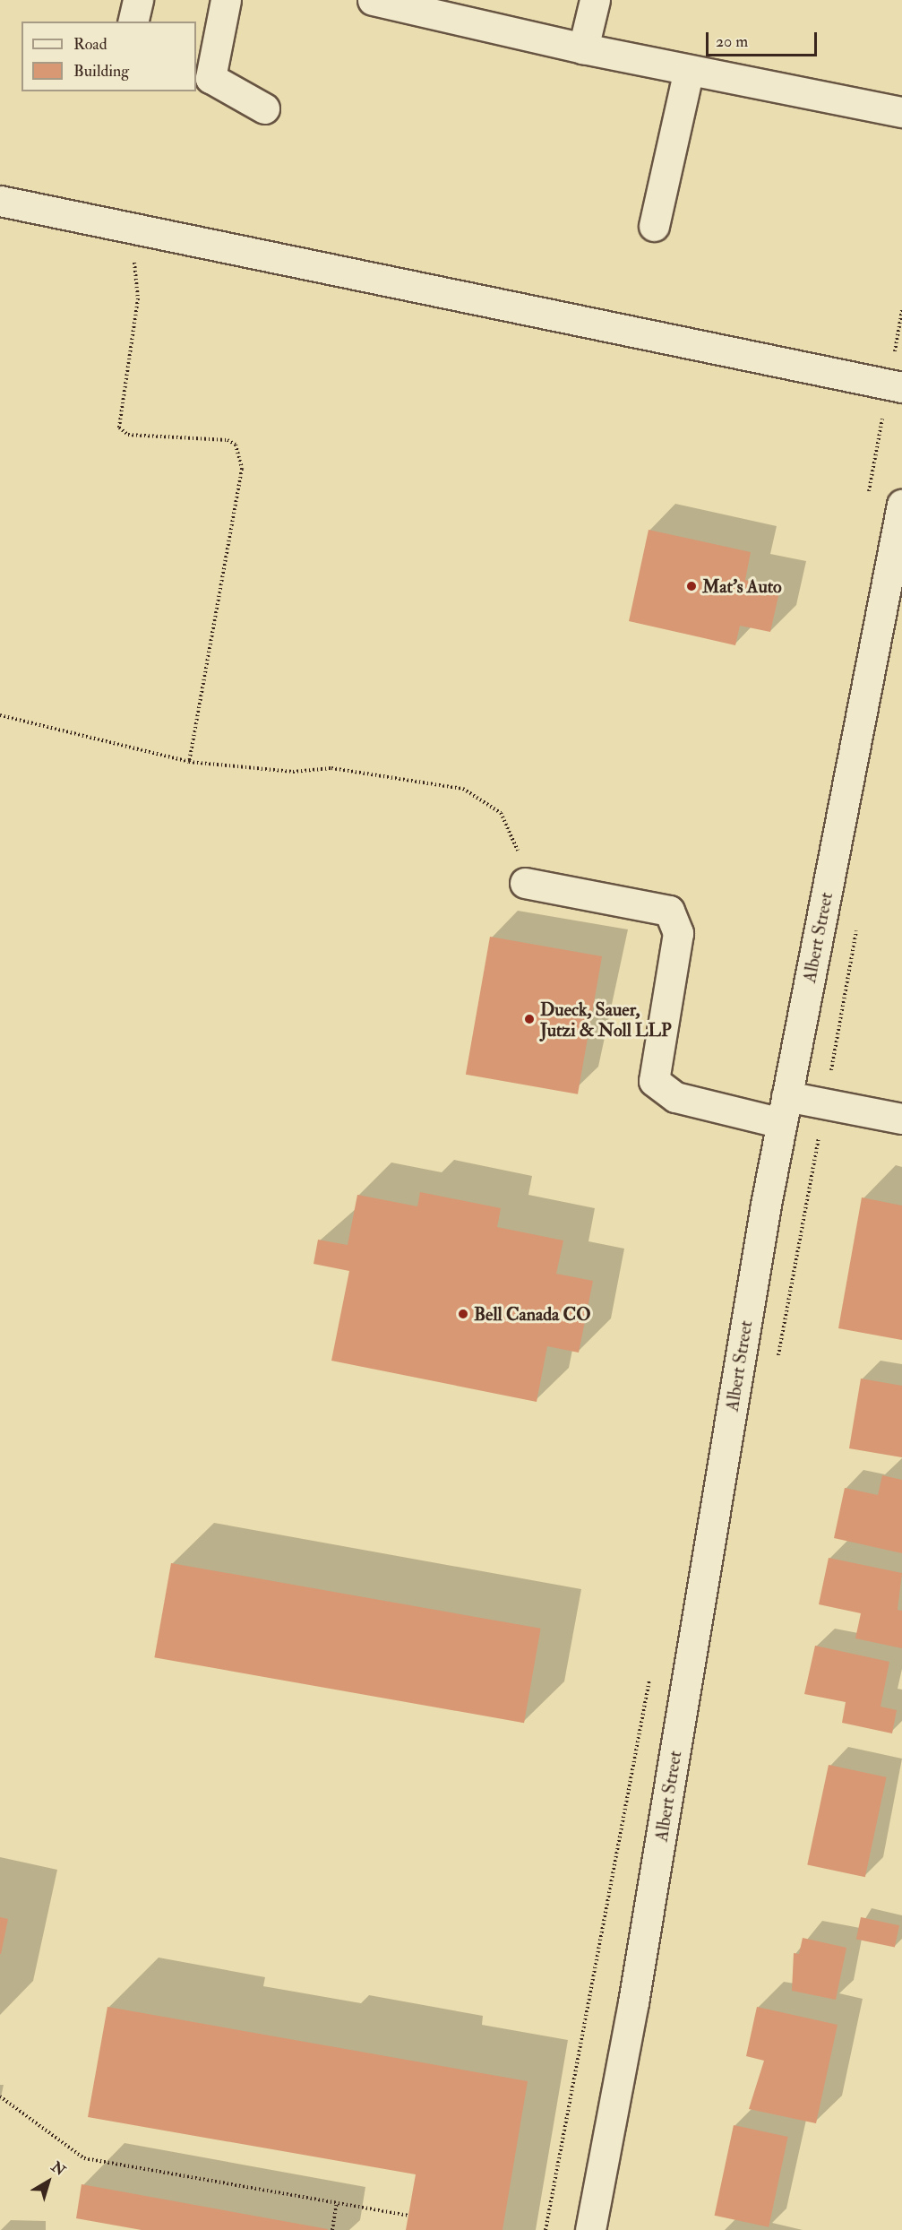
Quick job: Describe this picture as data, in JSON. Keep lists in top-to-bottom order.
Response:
{
  "streets": {
    "street": ["Albert Street"]
  },
  "places": ["Mat's Auto", "Dueck, Sauer, Jutzi & Noll LLP", "Bell Canada CO"],
  "legend": ["Road", "Building"],
  "scale_bar": "20 m",
  "north": "top right"
}
